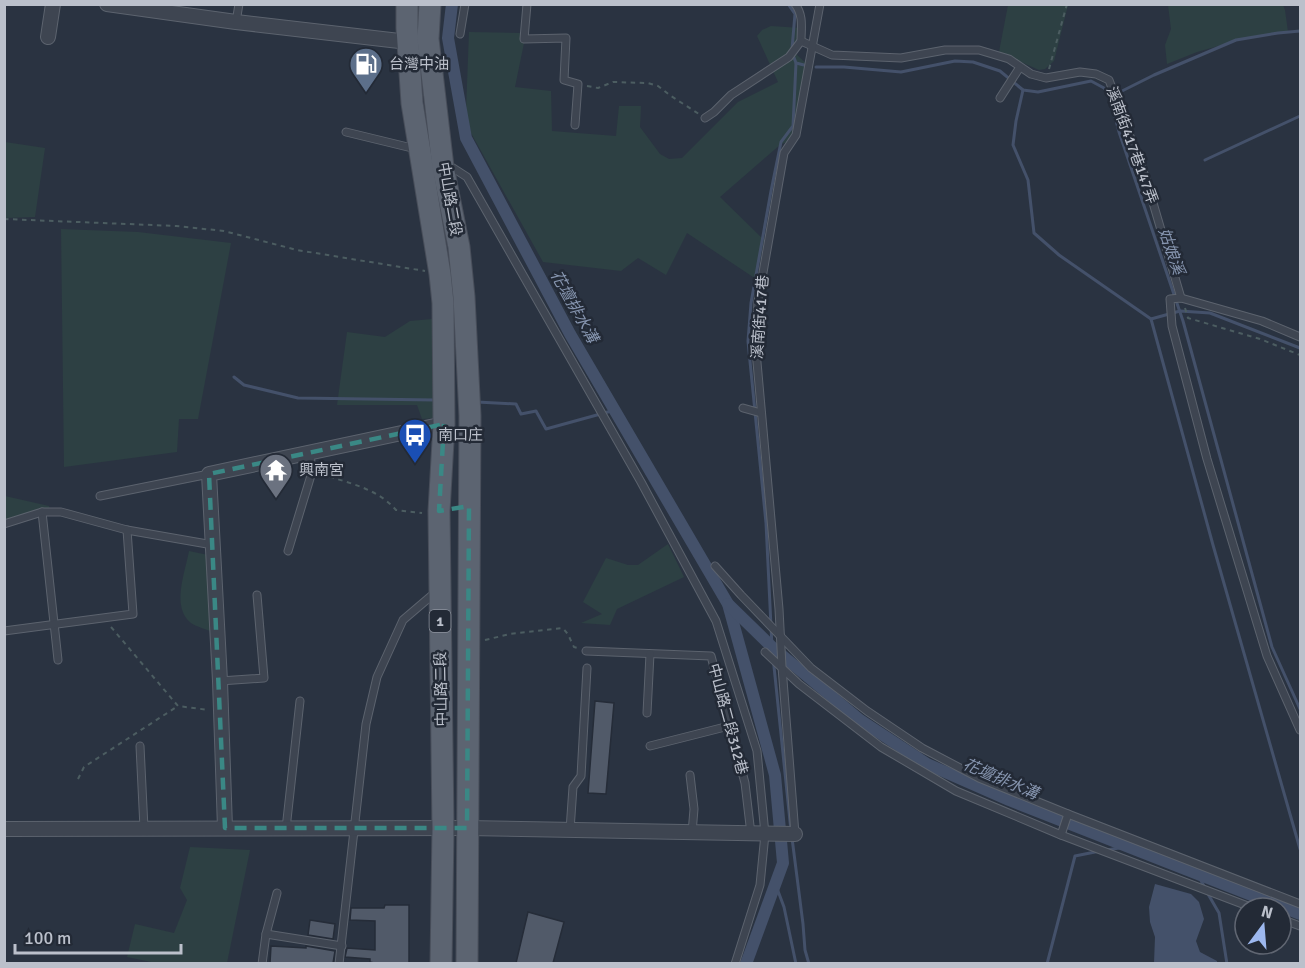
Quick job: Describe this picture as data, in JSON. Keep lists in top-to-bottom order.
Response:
{
  "streets": {
    "main road": ["中山路二段", "1"],
    "lane": ["溪南街417巷147弄", "溪南街417巷", "中山路二段312巷"]
  },
  "water": ["姑娘溪", "花壇排水溝"],
  "places": {
    "fuel station": ["台灣中油"],
    "bus stop": ["南口庄"],
    "temple": ["興南宮"]
  },
  "scale_bar": "100 m",
  "north": "top"
}
